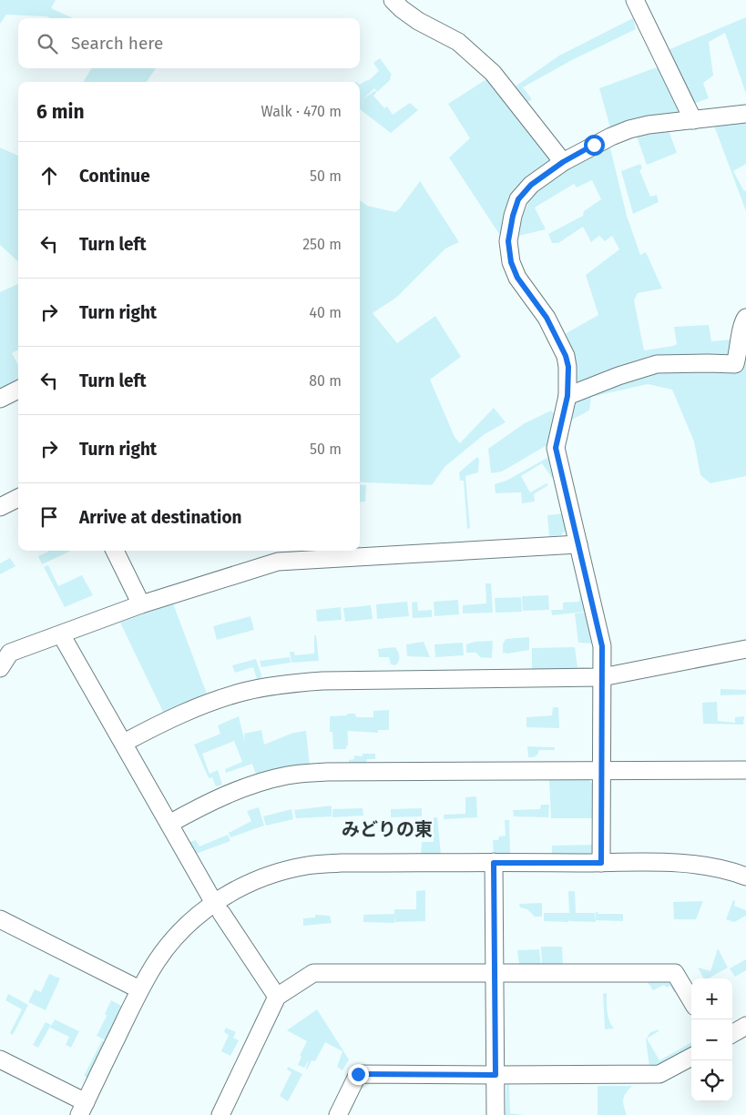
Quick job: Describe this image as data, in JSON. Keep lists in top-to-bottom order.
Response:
{
  "districts": ["みどりの東"],
  "page": {
    "search": "Search here",
    "heading": ["6 min", "Walk · 470 m"],
    "list": [
      ["Continue", "50 m"],
      ["Turn left", "250 m"],
      ["Turn right", "40 m"],
      ["Turn left", "80 m"],
      ["Turn right", "50 m"],
      "Arrive at destination"
    ],
    "map_buttons": ["+", "−"]
  }
}
